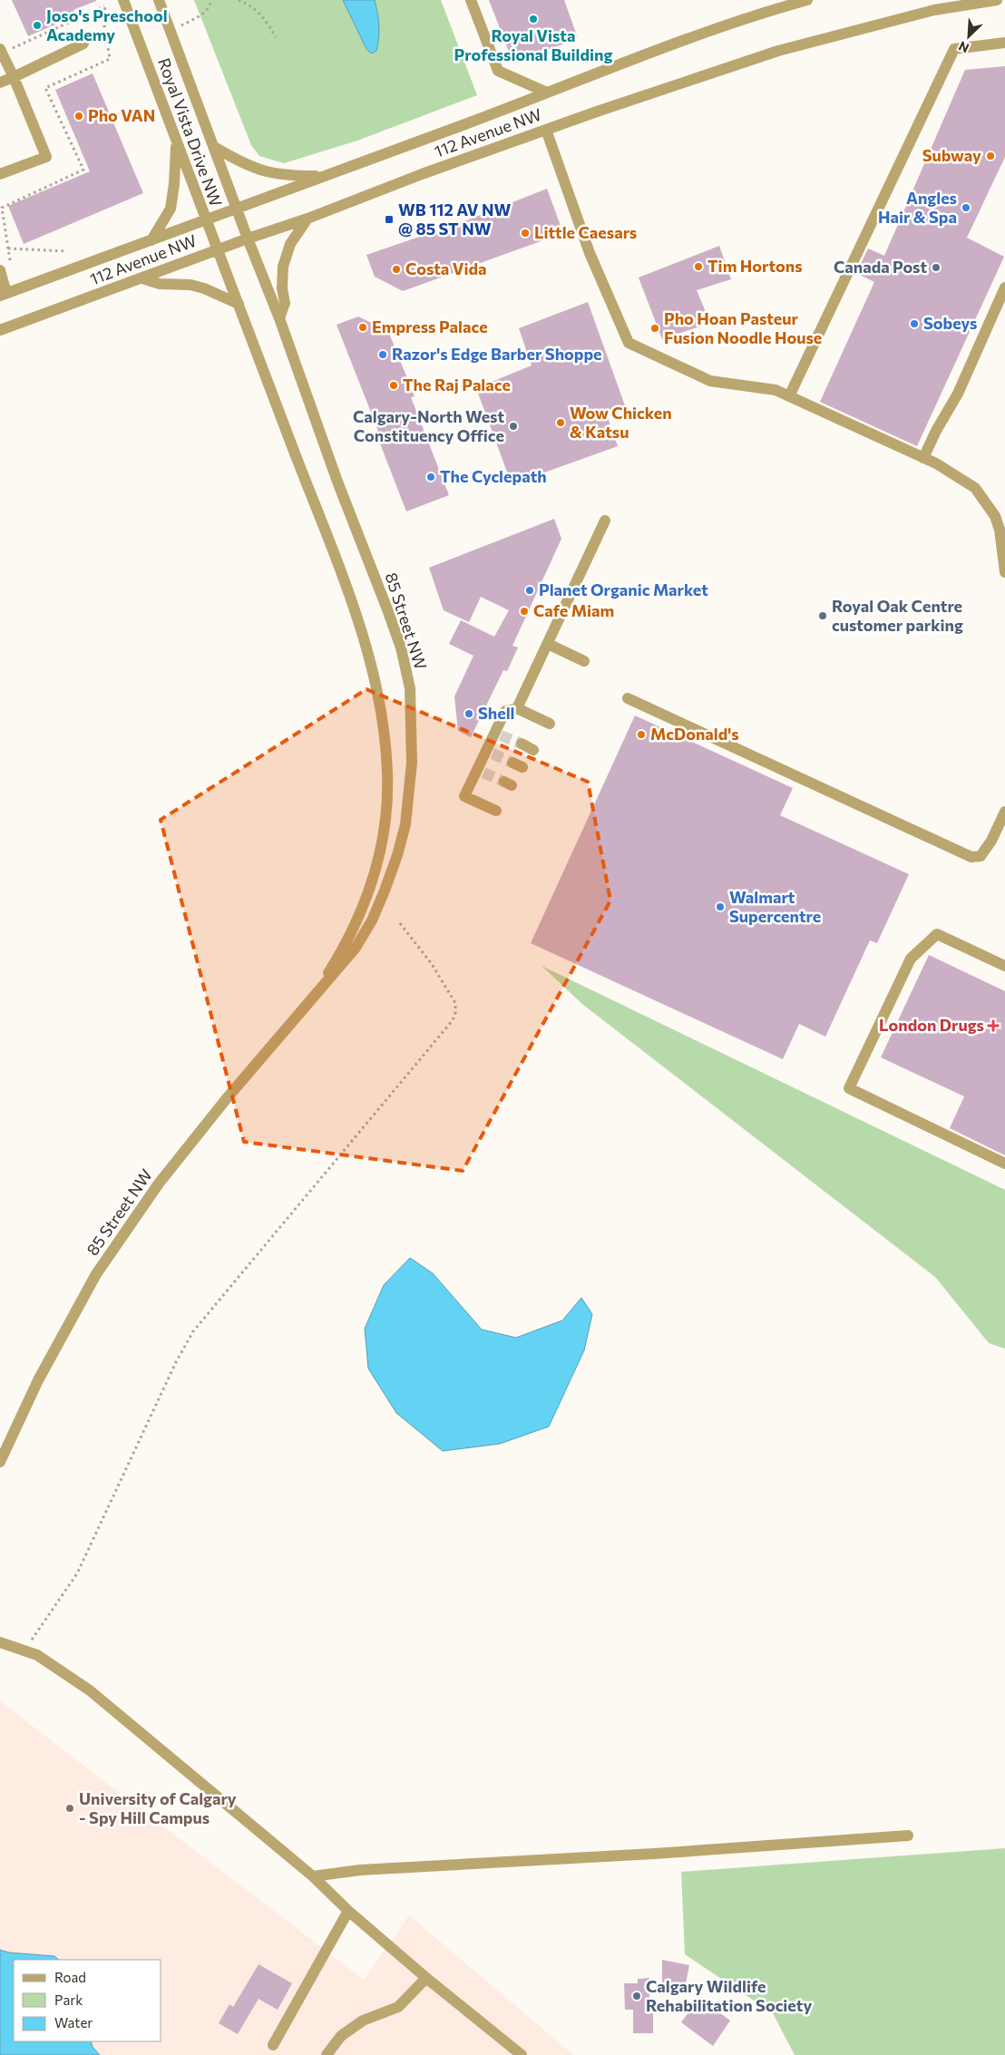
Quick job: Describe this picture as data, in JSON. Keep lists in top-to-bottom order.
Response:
{
  "streets": {
    "street": ["Royal Vista Drive NW", "112 Avenue NW", "85 Street NW"]
  },
  "crossings": [
    ["Royal Vista Drive NW", "112 Avenue NW"],
    ["Royal Vista Drive NW", "85 Street NW"],
    ["112 Avenue NW", "85 Street NW"]
  ],
  "places": {
    "other": [
      "Royal Vista Professional Building",
      "Joso's Preschool Academy",
      "Pho VAN",
      "Subway",
      "Angles Hair & Spa",
      "Little Caesars",
      "Tim Hortons",
      "Canada Post",
      "Costa Vida",
      "Sobeys",
      "Empress Palace",
      "Pho Hoan Pasteur Fusion Noodle House",
      "Razor's Edge Barber Shoppe",
      "The Raj Palace",
      "Wow Chicken & Katsu",
      "Calgary-North West Constituency Office",
      "The Cyclepath",
      "Planet Organic Market",
      "Cafe Miam",
      "Royal Oak Centre customer parking",
      "Shell",
      "McDonald's",
      "Walmart Supercentre",
      "University of Calgary - Spy Hill Campus",
      "Calgary Wildlife Rehabilitation Society"
    ],
    "transit": ["WB 112 AV NW @ 85 ST NW"],
    "health": ["London Drugs"]
  },
  "legend": ["Road", "Park", "Water"],
  "north": "bottom left"
}
